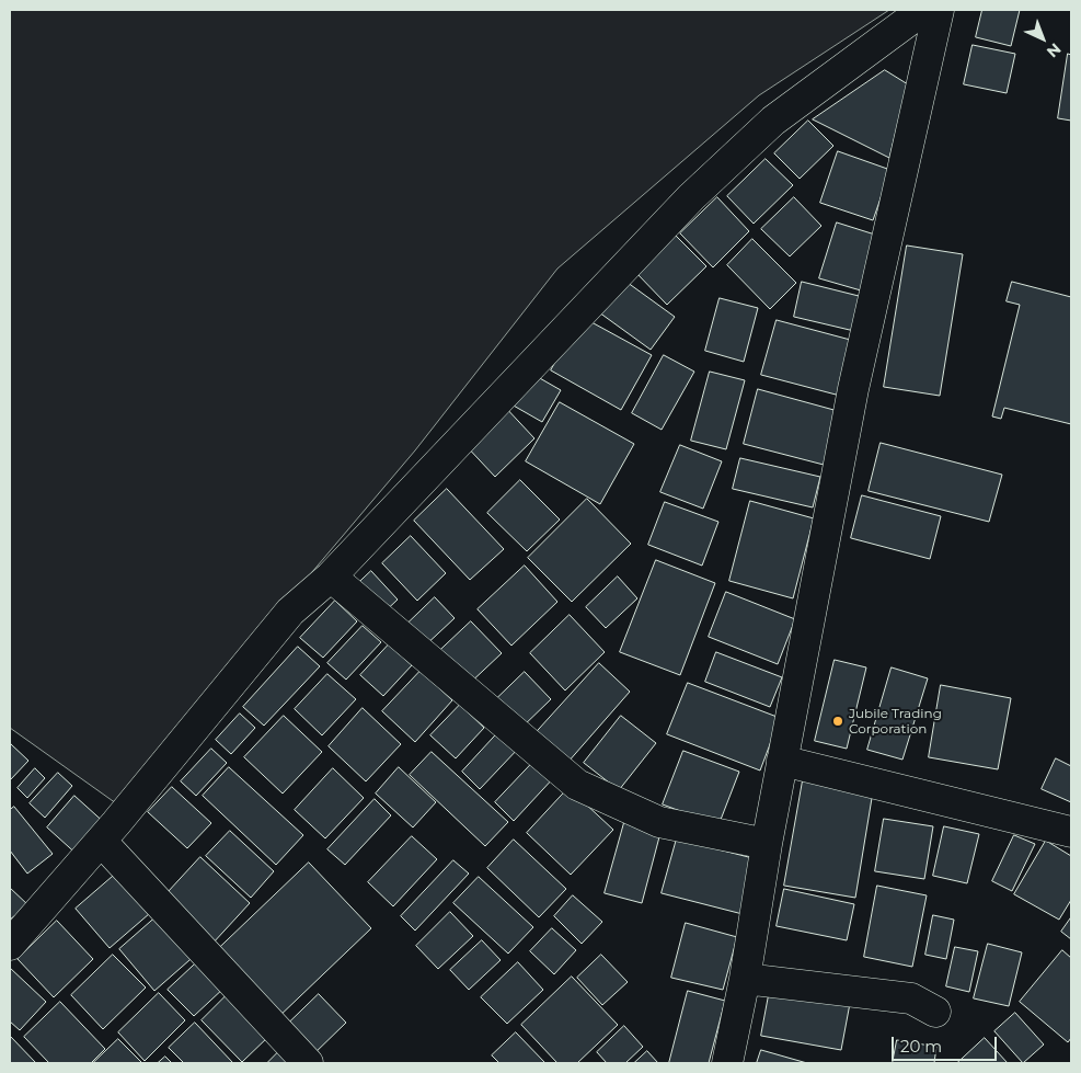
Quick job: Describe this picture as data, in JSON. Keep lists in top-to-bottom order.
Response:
{
  "places": ["Jubile Trading Corporation"],
  "scale_bar": "20 m",
  "north": "bottom right"
}
